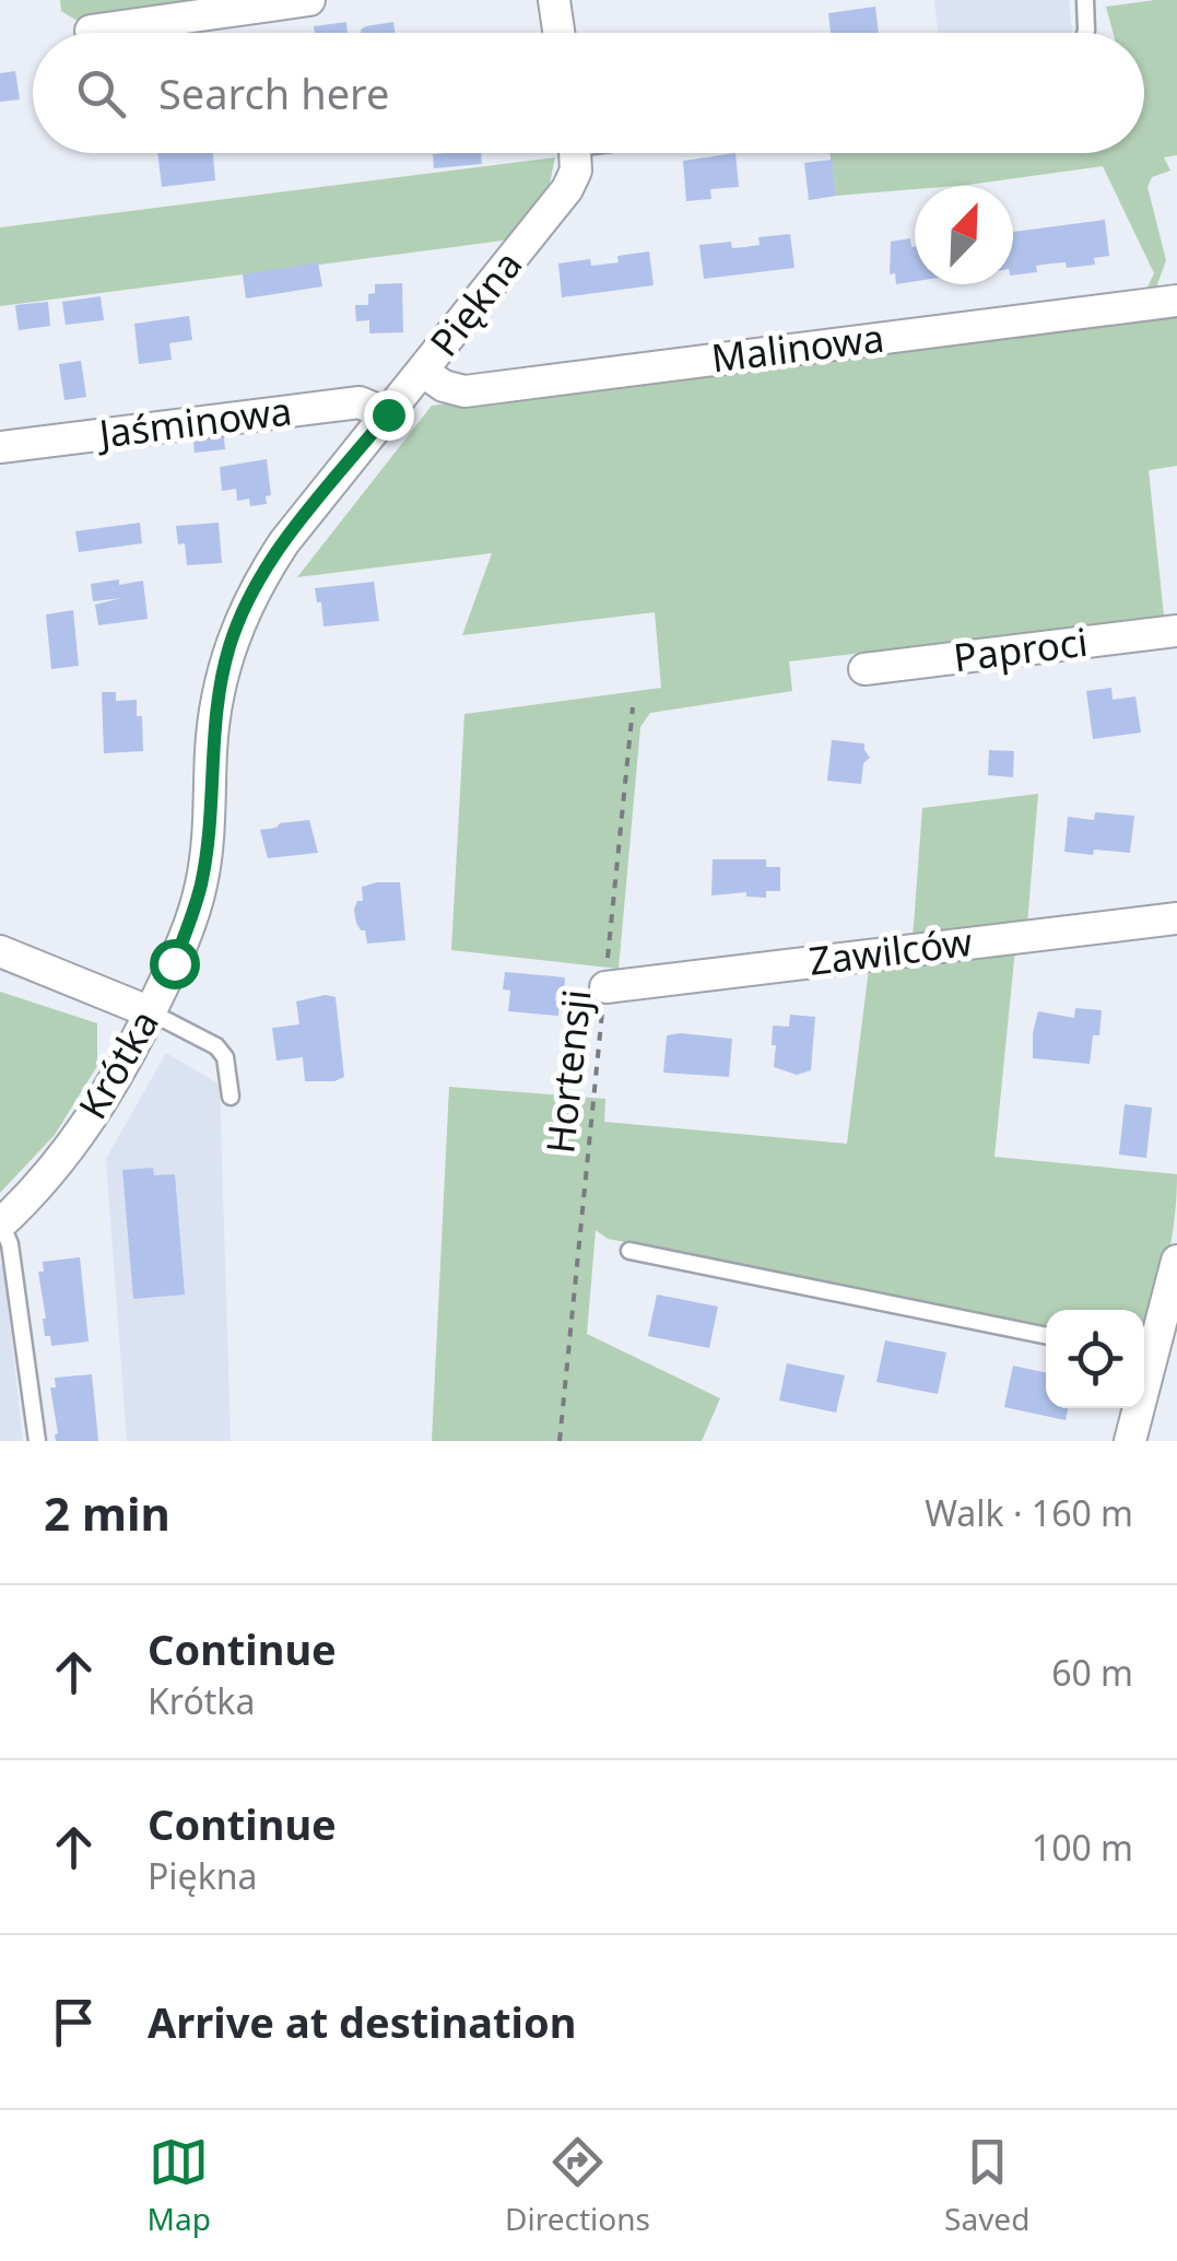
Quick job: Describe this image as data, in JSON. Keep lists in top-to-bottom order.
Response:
{
  "streets": {
    "street": [
      "Piękna",
      "Malinowa",
      "Jaśminowa",
      "Paproci",
      "Zawilców",
      "Krótka"
    ],
    "path": ["Hortensji"]
  },
  "crossings": [
    ["Piękna", "Malinowa"],
    ["Piękna", "Jaśminowa"],
    ["Piękna", "Krótka"],
    ["Zawilców", "Hortensji"]
  ],
  "north": "top right",
  "page": {
    "search": "Search here",
    "heading": ["2 min", "Walk · 160 m"],
    "list": [
      ["Continue", "Krótka", "60 m"],
      ["Continue", "Piękna", "100 m"],
      "Arrive at destination"
    ],
    "nav": ["Map", "Directions", "Saved"]
  }
}
